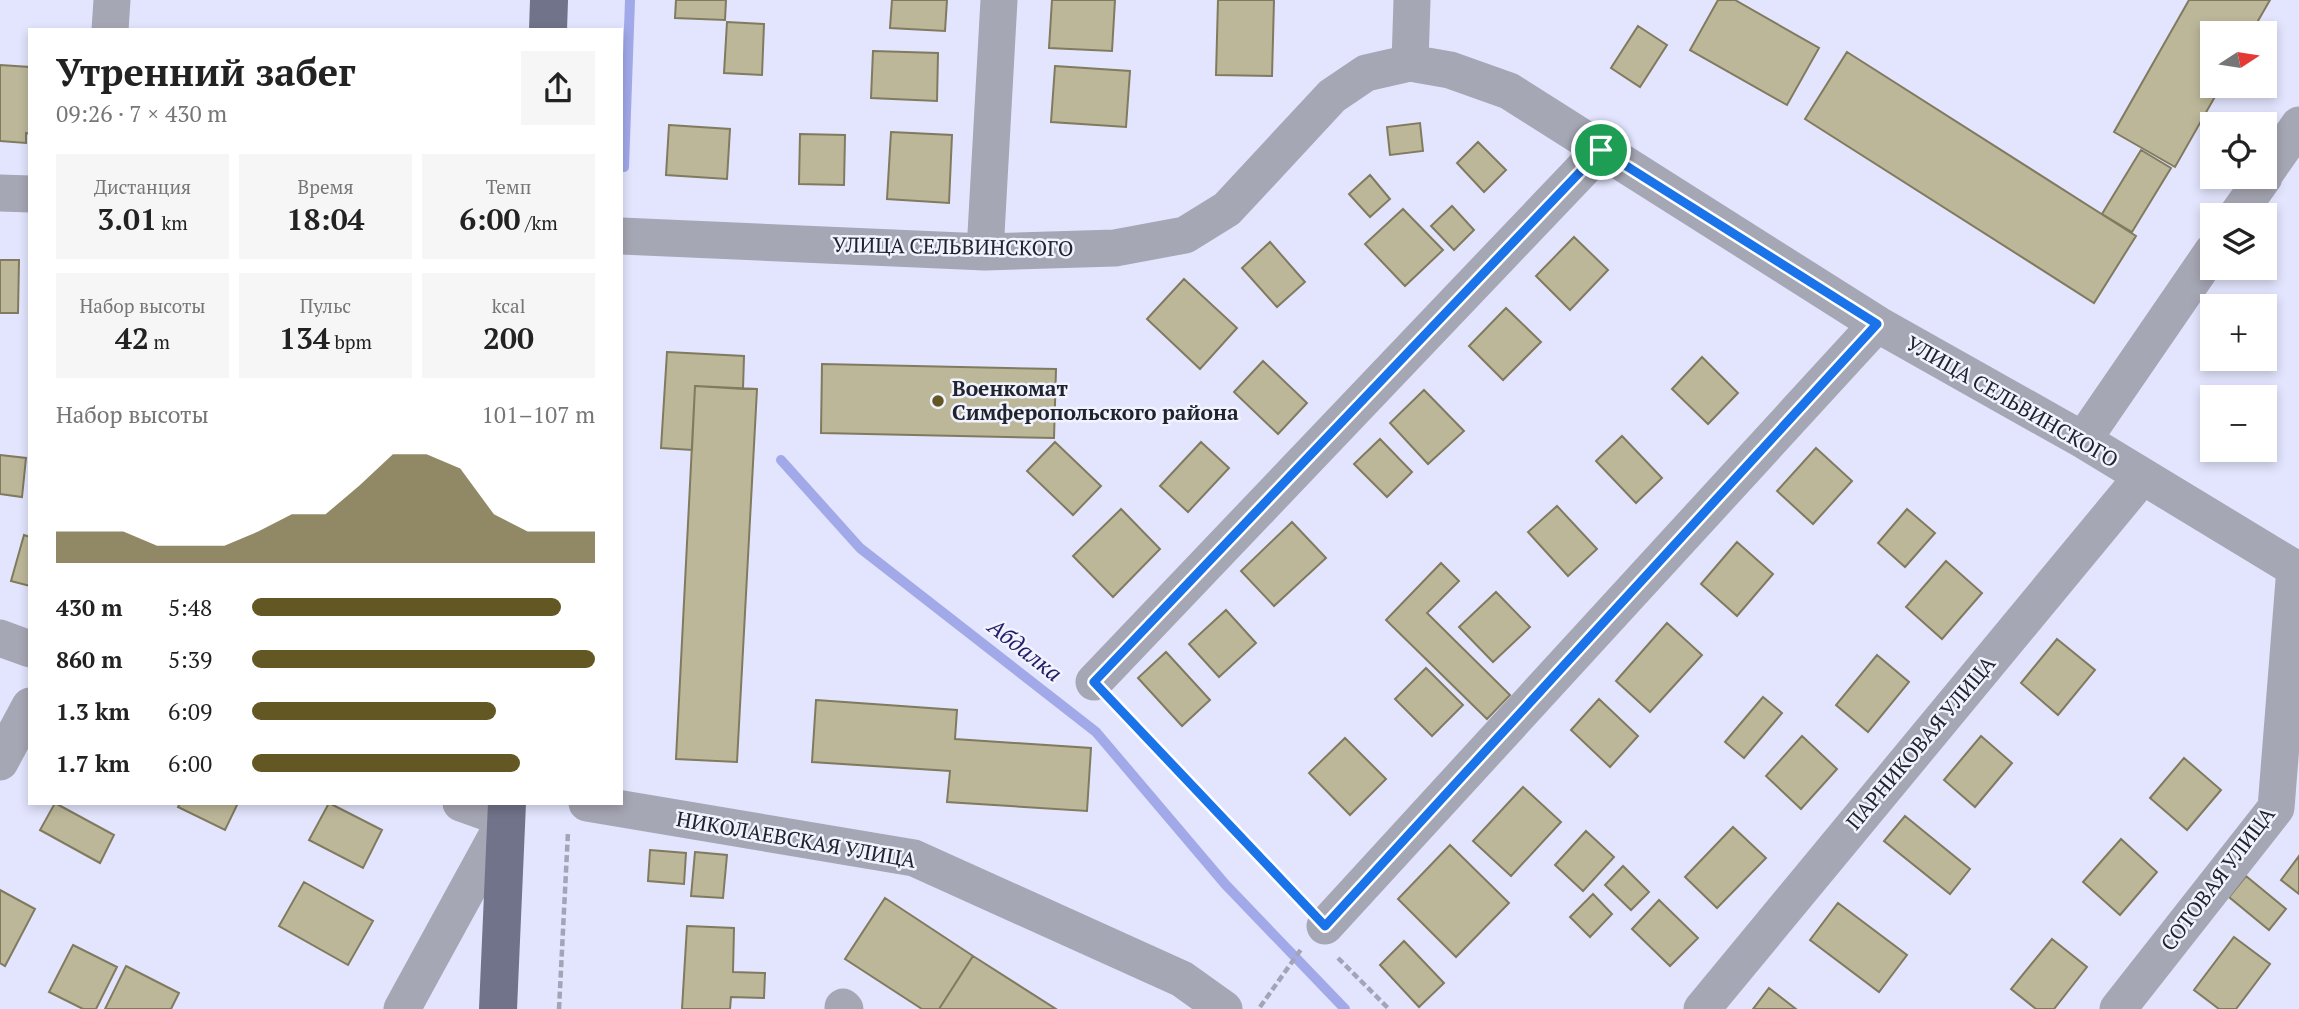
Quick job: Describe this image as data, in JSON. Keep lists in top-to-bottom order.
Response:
{
  "streets": {
    "street": [
      "УЛИЦА СЕЛЬВИНСКОГО",
      "ПАРНИКОВАЯ УЛИЦА",
      "НИКОЛАЕВСКАЯ УЛИЦА",
      "СОТОВАЯ УЛИЦА"
    ]
  },
  "crossings": [
    ["УЛИЦА СЕЛЬВИНСКОГО", "ПАРНИКОВАЯ УЛИЦА"],
    ["УЛИЦА СЕЛЬВИНСКОГО", "СОТОВАЯ УЛИЦА"]
  ],
  "water": ["Абдалка"],
  "places": ["Военкомат Симферопольского района"],
  "north": "right",
  "page": {
    "map_buttons": ["+", "−"],
    "heading": ["Утренний забег", "09:26 · 7 × 430 m"],
    "stats": [
      ["Дистанция", "3.01 km"],
      ["Время", "18:04"],
      ["Темп", "6:00 /km"],
      ["Набор высоты", "42 m"],
      ["Пульс", "134 bpm"],
      ["kcal", "200"]
    ],
    "chart": ["Набор высоты", "101–107 m"],
    "list": [
      {
        "name": "430 m",
        "note": "5:48"
      },
      {
        "name": "860 m",
        "note": "5:39"
      },
      {
        "name": "1.3 km",
        "note": "6:09"
      },
      {
        "name": "1.7 km",
        "note": "6:00"
      }
    ]
  }
}
